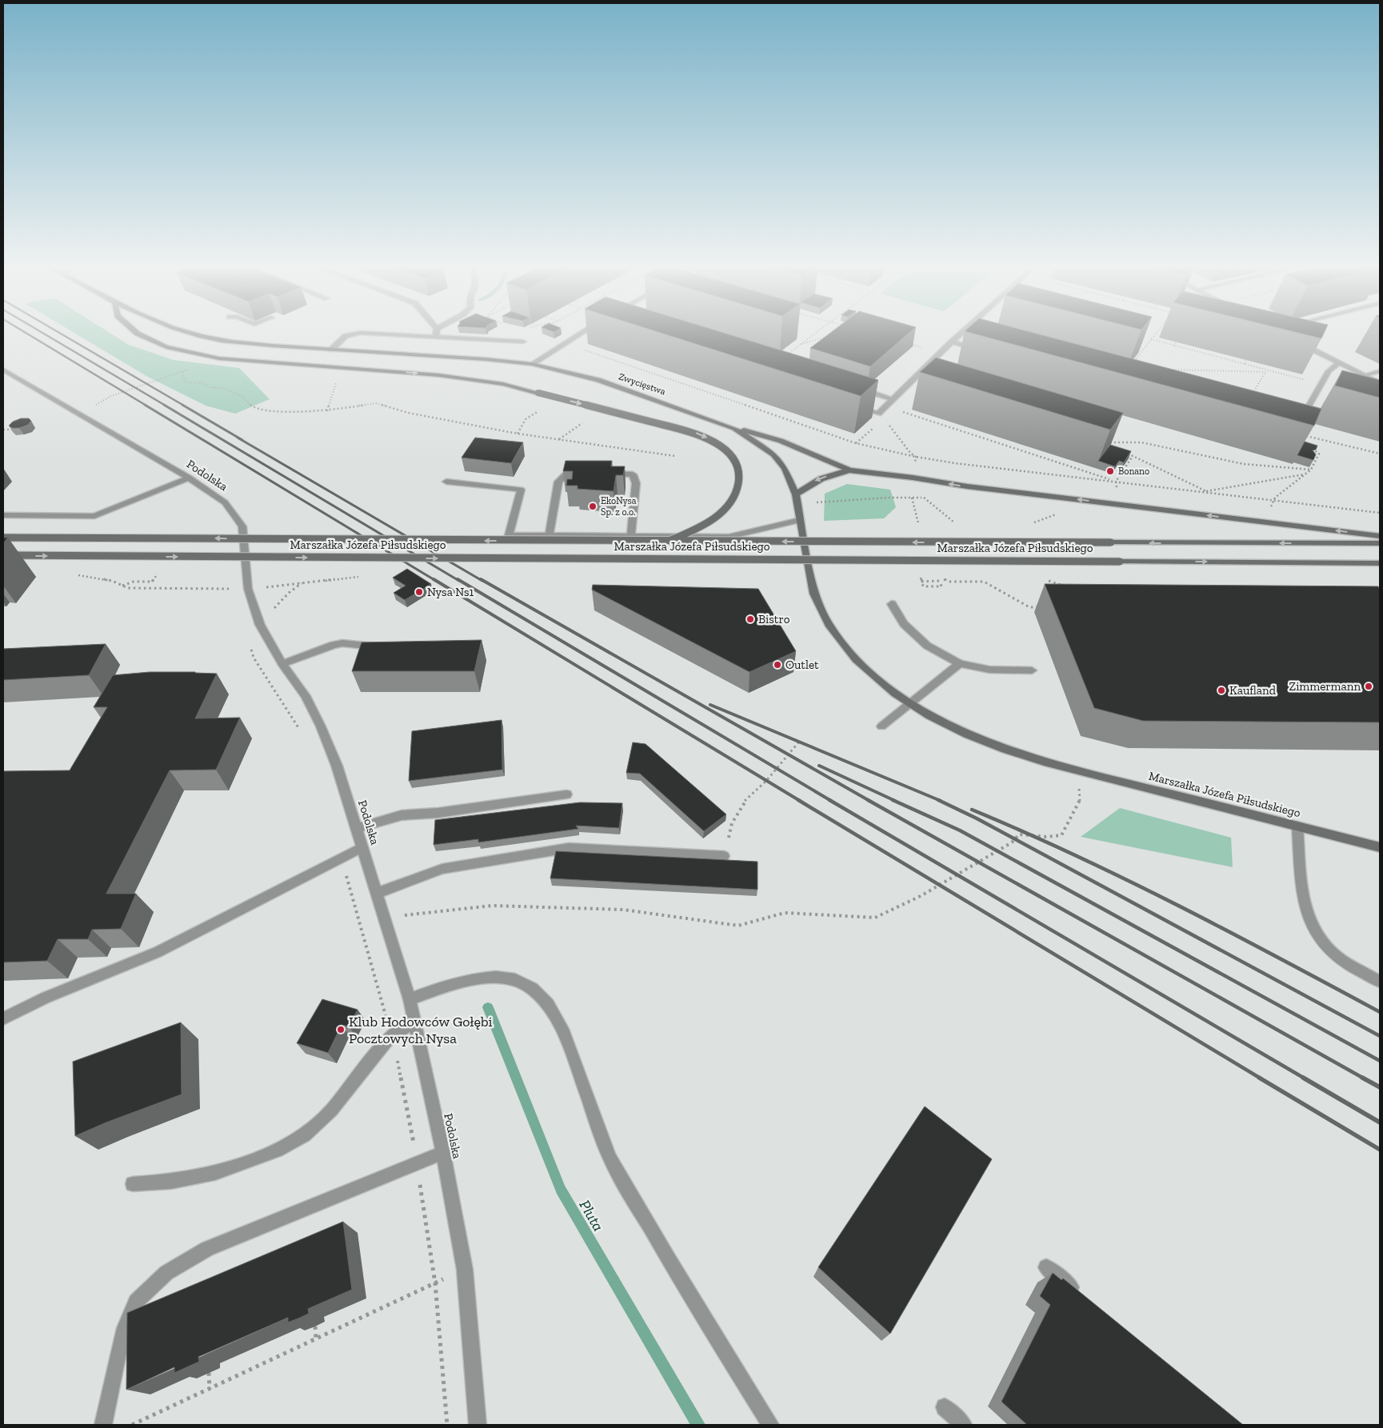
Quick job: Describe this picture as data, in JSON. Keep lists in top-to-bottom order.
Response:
{
  "streets": {
    "main road": ["Zwycięstwa", "Marszałka Józefa Piłsudskiego"],
    "street": ["Podolska"]
  },
  "crossings": [
    ["Zwycięstwa", "Marszałka Józefa Piłsudskiego"]
  ],
  "water": ["Pluta"],
  "places": [
    "Bonano",
    "EkoNysa Sp. z o.o.",
    "Nysa Ns1",
    "Bistro",
    "Outlet",
    "Zimmermann",
    "Kaufland",
    "Klub Hodowców Gołębi Pocztowych Nysa"
  ]
}
